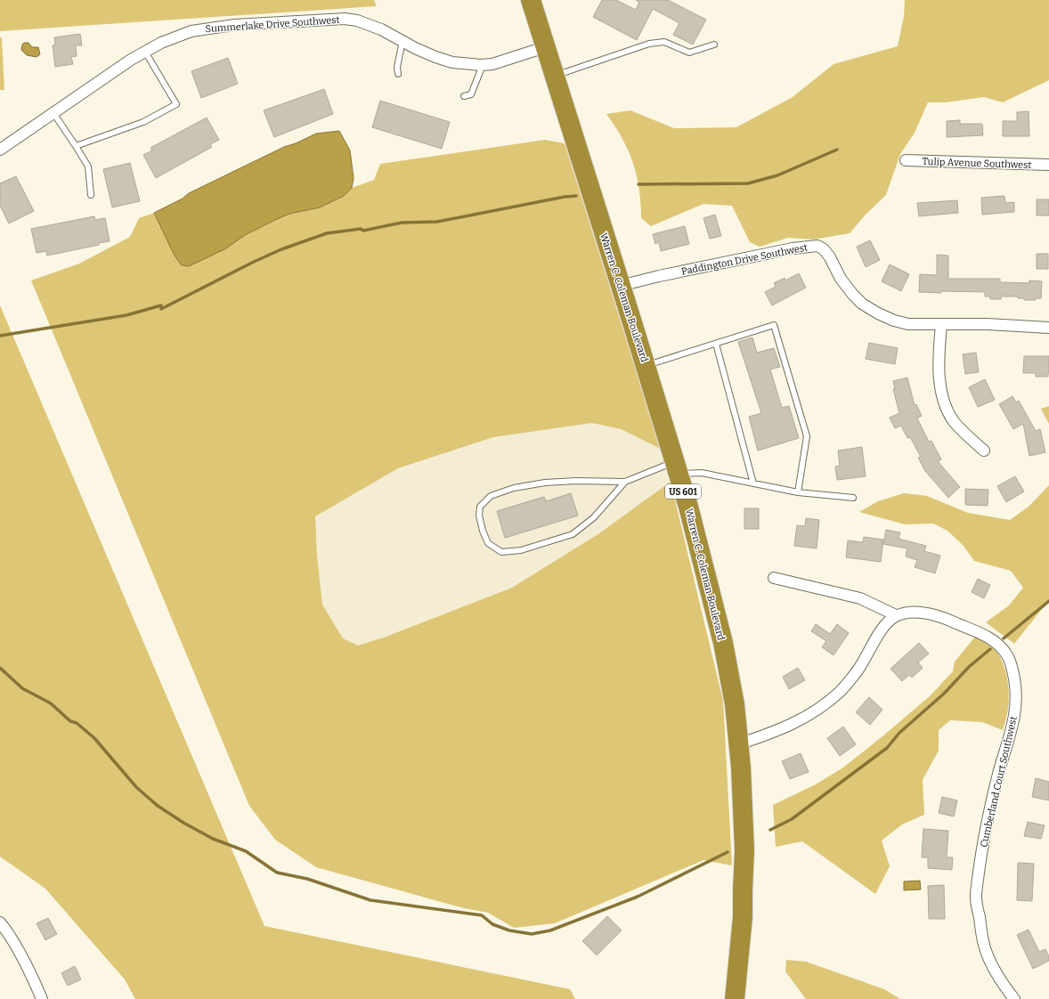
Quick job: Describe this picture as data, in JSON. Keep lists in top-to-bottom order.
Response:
{
  "streets": {
    "highway": ["Warren C. Coleman Boulevard", "US 601"],
    "street": [
      "Summerlake Drive Southwest",
      "Tulip Avenue Southwest",
      "Paddington Drive Southwest",
      "Cumberland Court Southwest"
    ]
  },
  "crossings": [
    ["Summerlake Drive Southwest", "Warren C. Coleman Boulevard"],
    ["Paddington Drive Southwest", "Warren C. Coleman Boulevard"]
  ]
}
